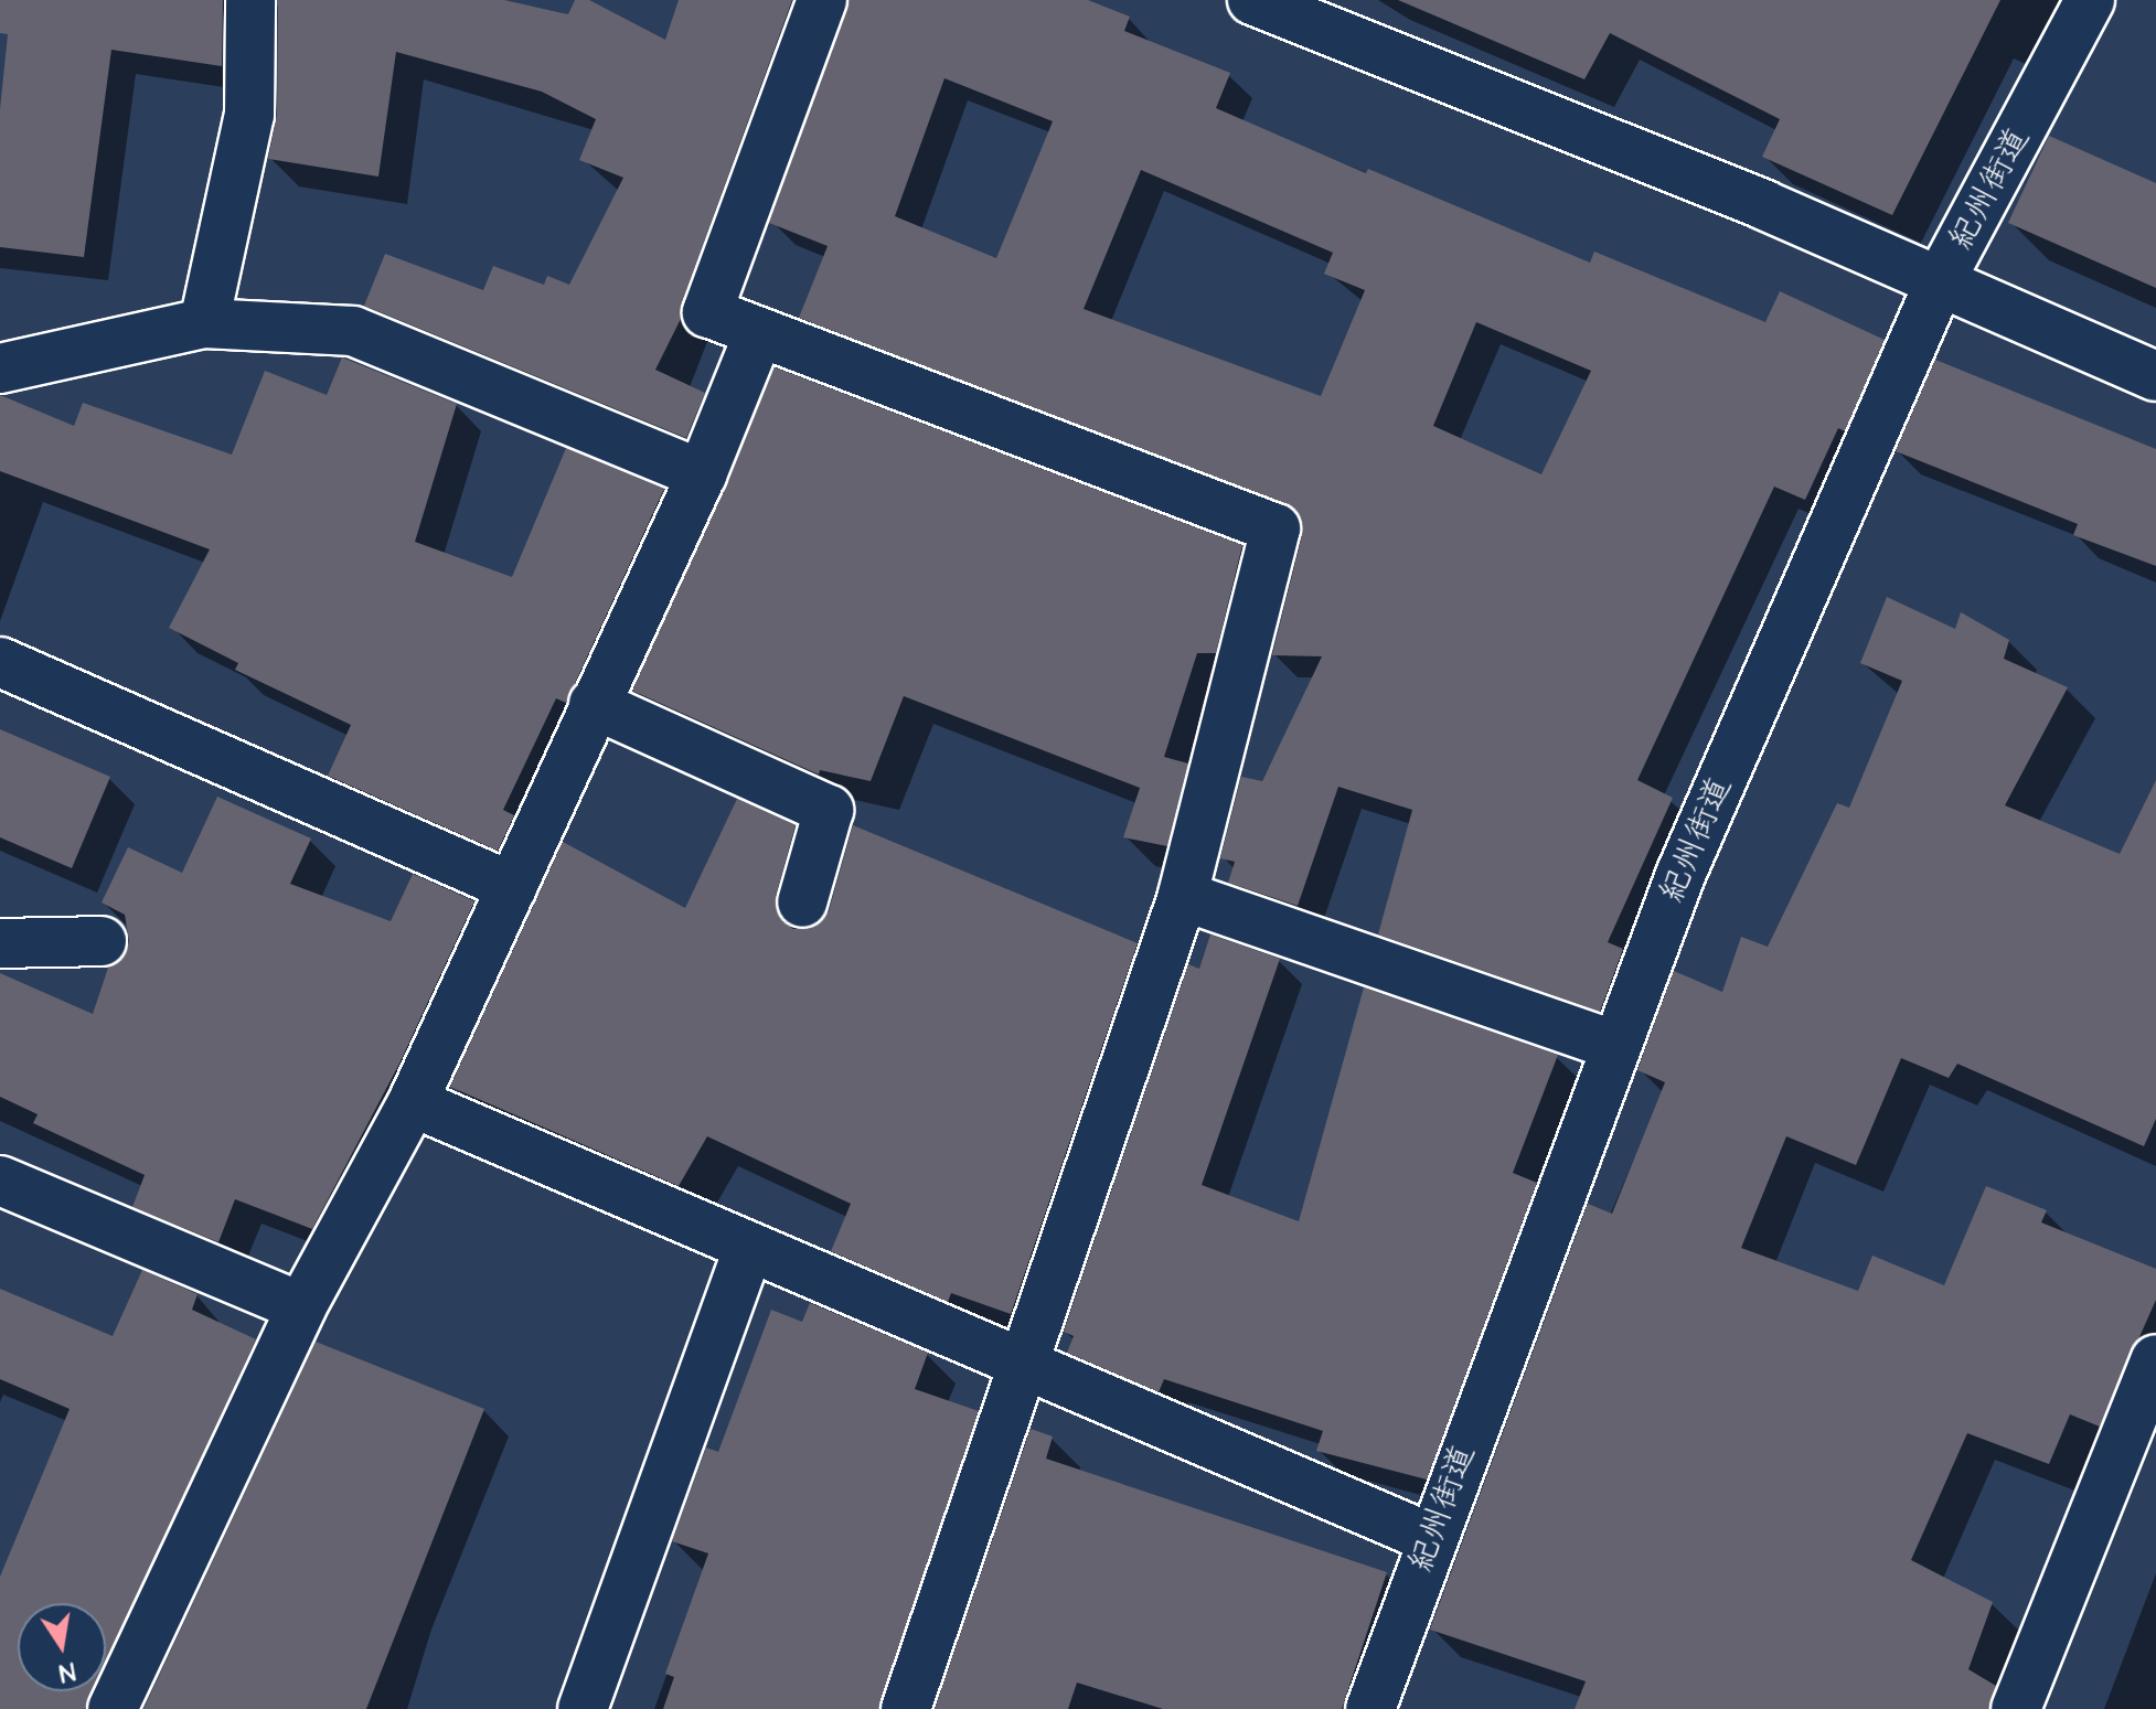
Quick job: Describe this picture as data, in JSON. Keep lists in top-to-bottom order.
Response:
{
  "streets": {
    "street": ["紀州街道"]
  },
  "north": "bottom"
}
